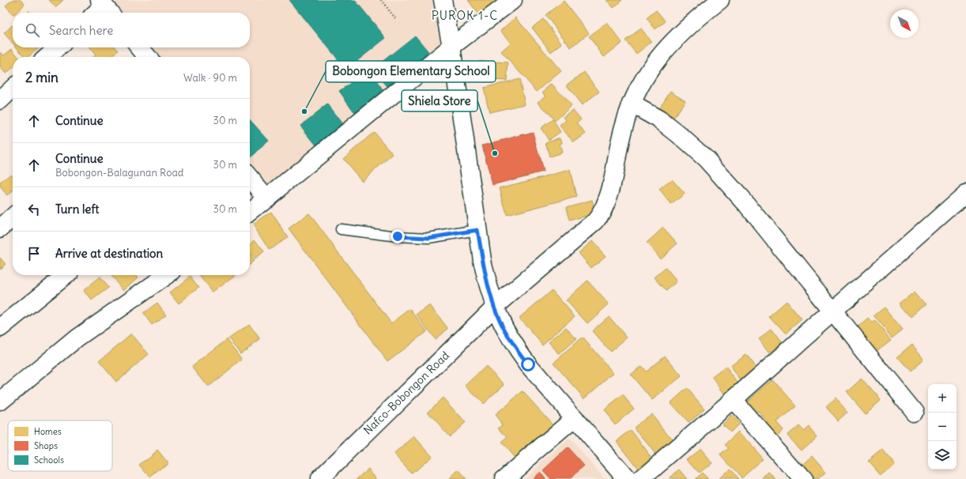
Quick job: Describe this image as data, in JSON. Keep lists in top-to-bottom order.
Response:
{
  "streets": {
    "street": ["Nafco-Bobongon Road"]
  },
  "districts": ["PUROK 1-C"],
  "places": ["Bobongon Elementary School", "Shiela Store"],
  "legend": ["Homes", "Shops", "Schools"],
  "north": "bottom right",
  "page": {
    "search": "Search here",
    "heading": ["2 min", "Walk · 90 m"],
    "list": [
      ["Continue", "30 m"],
      ["Continue", "Bobongon-Balagunan Road", "30 m"],
      ["Turn left", "30 m"],
      "Arrive at destination"
    ],
    "map_buttons": ["+", "−"]
  }
}
